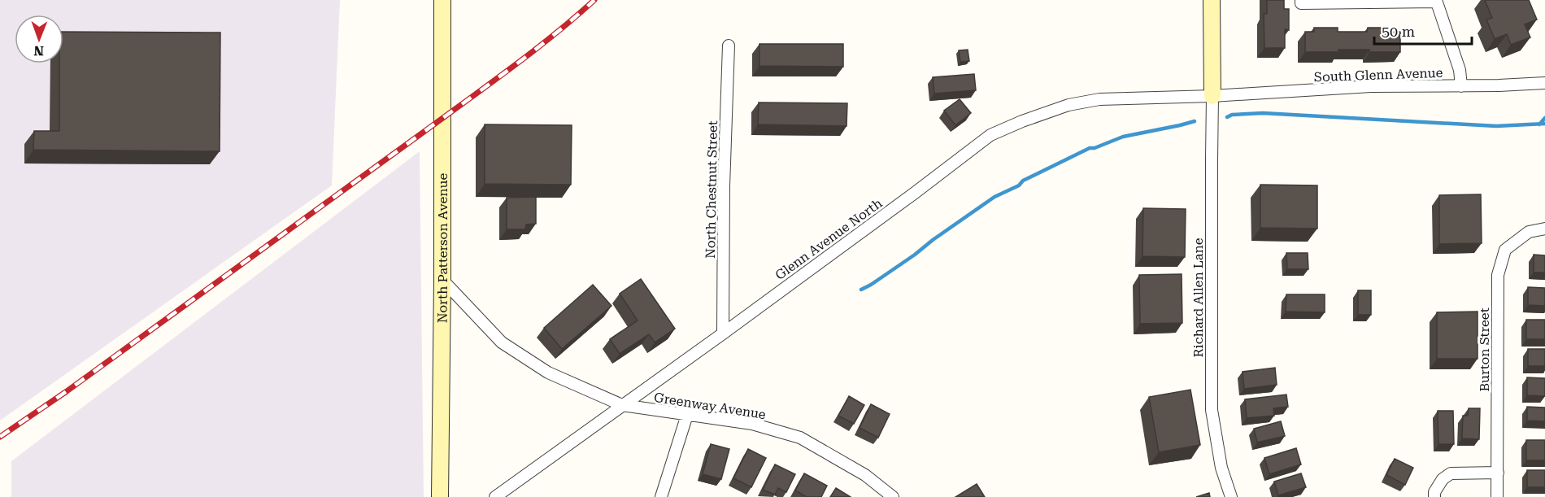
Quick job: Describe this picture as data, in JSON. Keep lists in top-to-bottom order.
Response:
{
  "streets": {
    "main road": ["North Patterson Avenue"],
    "street": [
      "South Glenn Avenue",
      "North Chestnut Street",
      "Glenn Avenue North",
      "Richard Allen Lane",
      "Burton Street",
      "Greenway Avenue"
    ]
  },
  "crossings": [
    ["South Glenn Avenue", "Glenn Avenue North"],
    ["South Glenn Avenue", "Richard Allen Lane"],
    ["North Chestnut Street", "Glenn Avenue North"],
    ["Glenn Avenue North", "Richard Allen Lane"],
    ["Glenn Avenue North", "Greenway Avenue"],
    ["North Patterson Avenue", "Greenway Avenue"]
  ],
  "scale_bar": "50 m",
  "north": "bottom"
}
